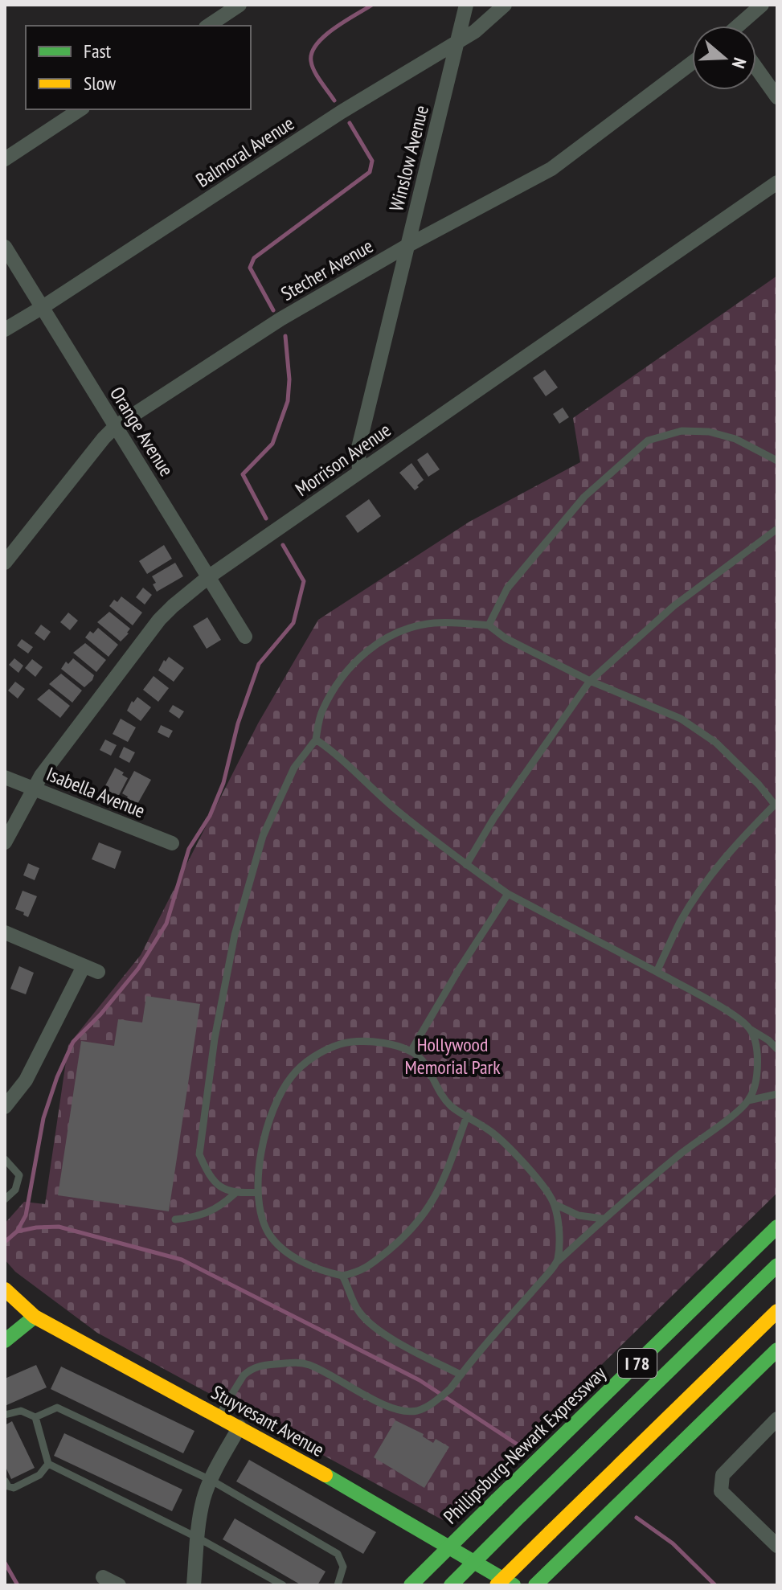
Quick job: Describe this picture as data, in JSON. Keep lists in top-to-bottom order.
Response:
{
  "streets": {
    "main road": ["I 78", "Stuyvesant Avenue", "Phillipsburg-Newark Expressway"],
    "street": [
      "Balmoral Avenue",
      "Winslow Avenue",
      "Stecher Avenue",
      "Orange Avenue",
      "Morrison Avenue",
      "Isabella Avenue"
    ]
  },
  "crossings": [
    ["Balmoral Avenue", "Winslow Avenue"],
    ["Balmoral Avenue", "Orange Avenue"],
    ["Winslow Avenue", "Stecher Avenue"],
    ["Winslow Avenue", "Morrison Avenue"],
    ["Stecher Avenue", "Orange Avenue"],
    ["Orange Avenue", "Morrison Avenue"],
    ["Morrison Avenue", "Isabella Avenue"]
  ],
  "parks": ["Hollywood Memorial Park"],
  "legend": ["Fast", "Slow"],
  "north": "right"
}
